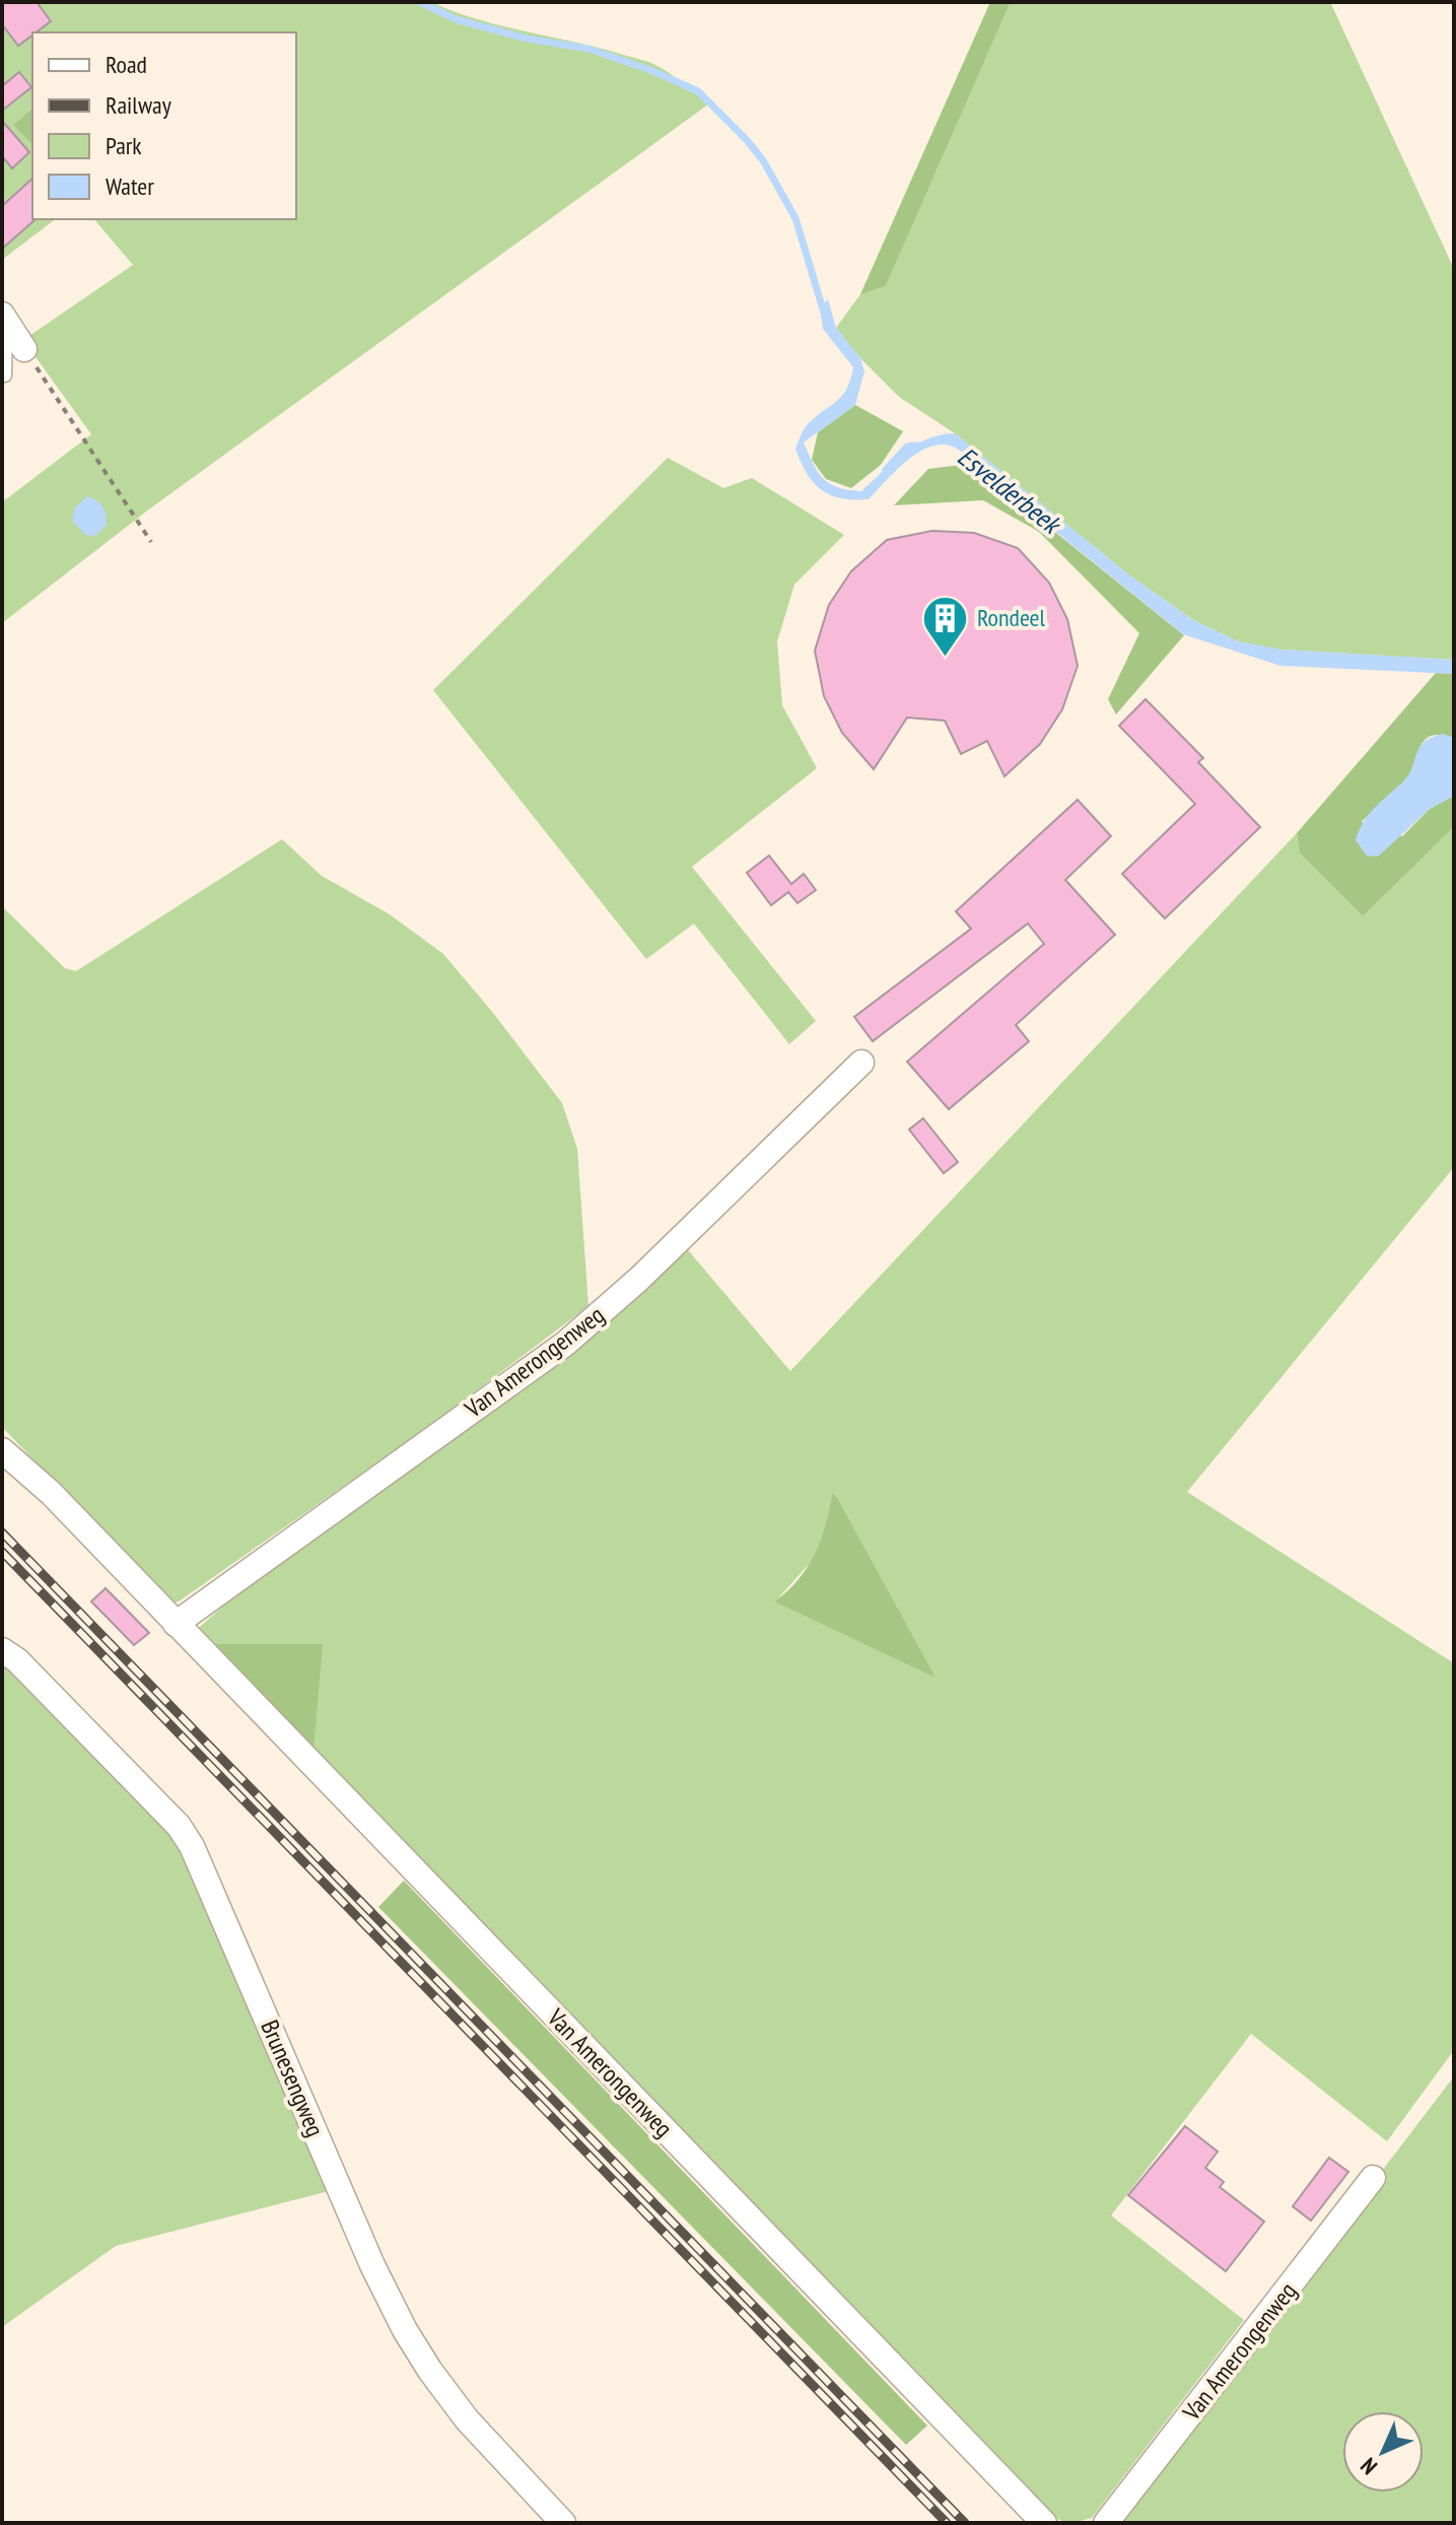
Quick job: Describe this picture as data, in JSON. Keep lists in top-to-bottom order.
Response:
{
  "streets": {
    "street": ["Van Amerongenweg", "Brunesengweg"]
  },
  "water": ["Esvelderbeek"],
  "places": {
    "building": ["Rondeel"]
  },
  "legend": [
    "Road",
    "Railway",
    "Park",
    "Water"
  ],
  "north": "bottom left"
}
